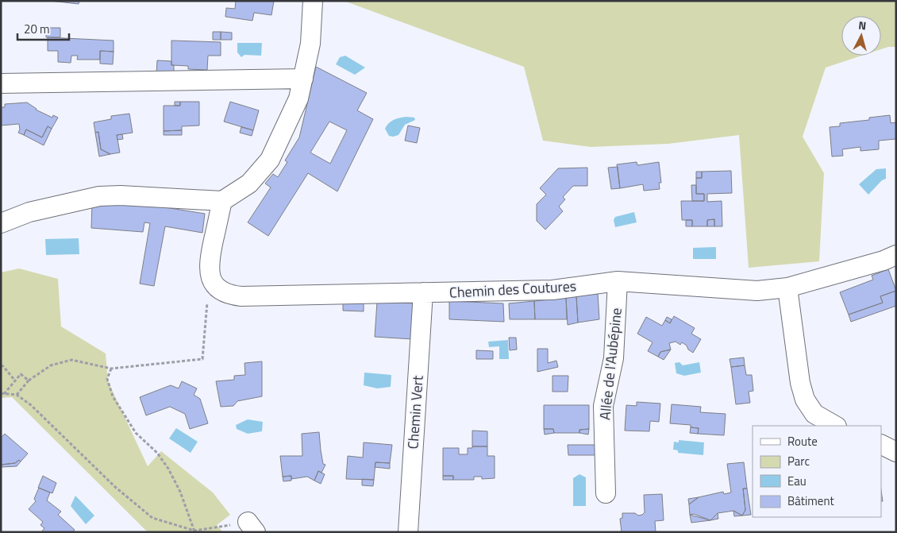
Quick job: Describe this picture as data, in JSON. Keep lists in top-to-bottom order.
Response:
{
  "streets": {
    "street": ["Chemin des Coutures", "Allée de l'Aubépine", "Chemin Vert"]
  },
  "crossings": [
    ["Chemin des Coutures", "Allée de l'Aubépine"],
    ["Chemin des Coutures", "Chemin Vert"]
  ],
  "legend": [
    "Route",
    "Parc",
    "Eau",
    "Bâtiment"
  ],
  "scale_bar": "20 m",
  "north": "top"
}
